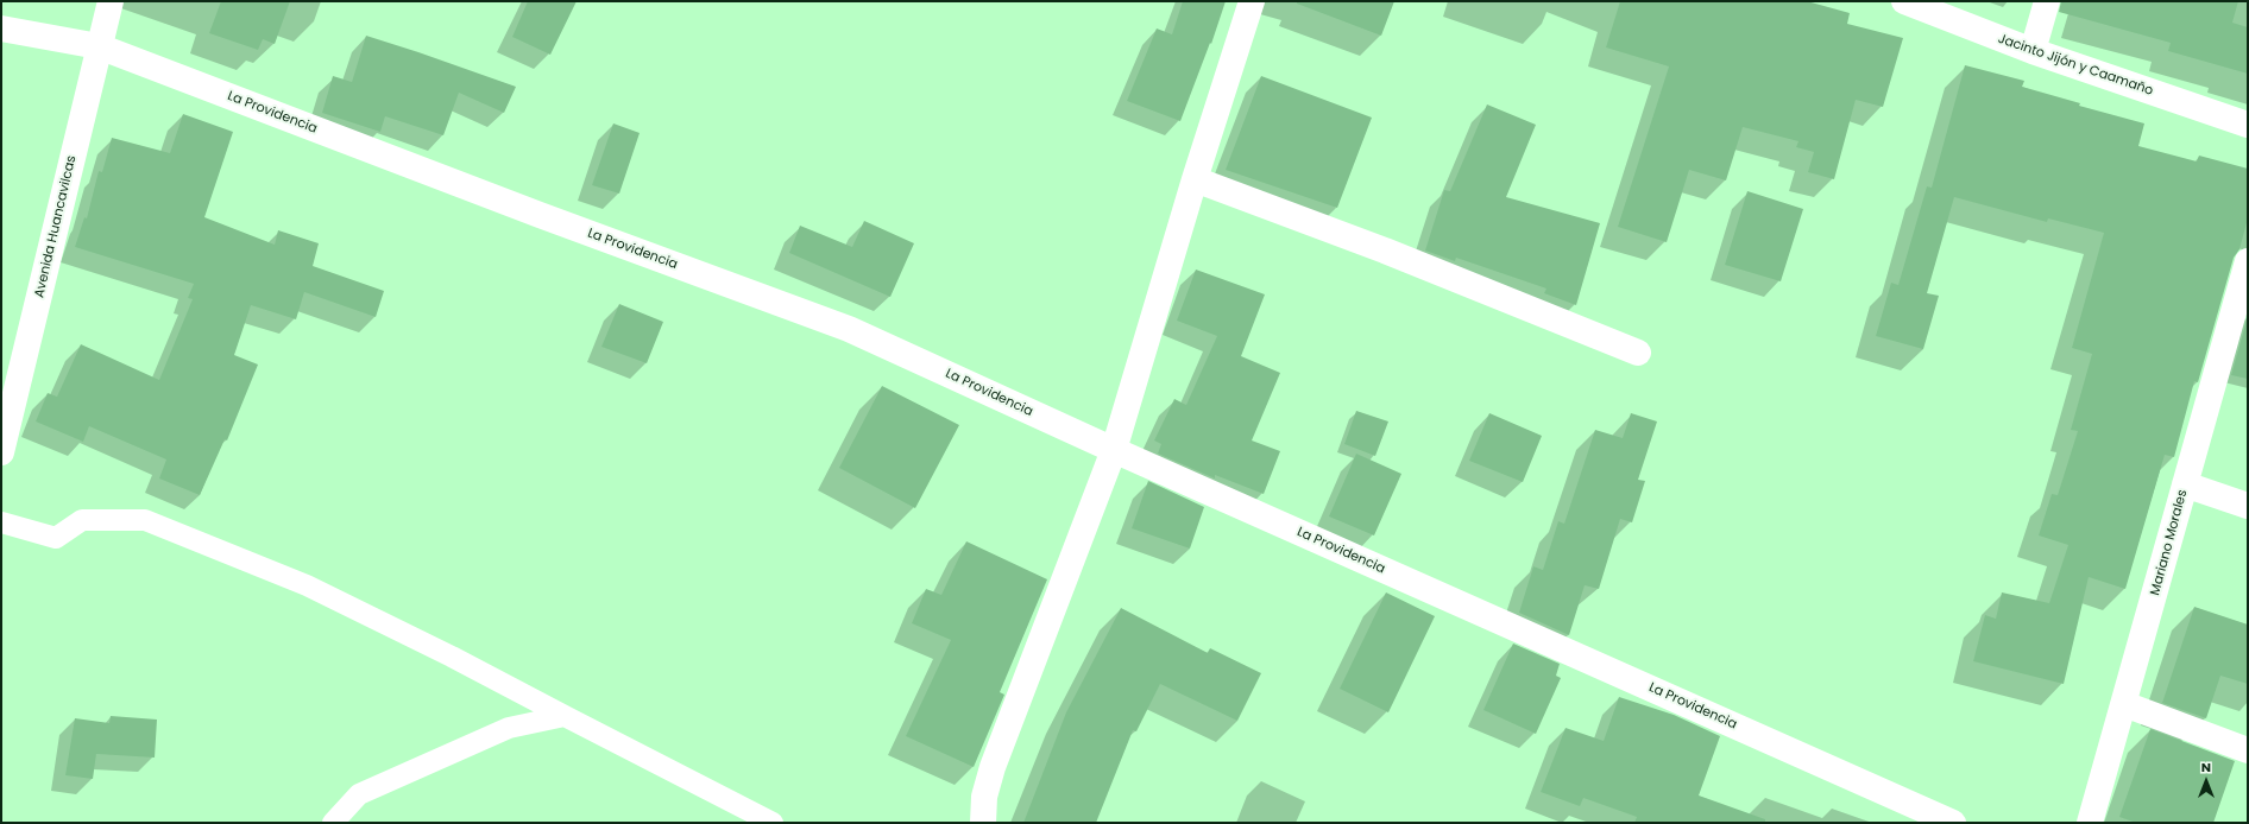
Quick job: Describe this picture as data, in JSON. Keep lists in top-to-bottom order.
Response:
{
  "streets": {
    "street": [
      "Jacinto Jijón y Caamaño",
      "La Providencia",
      "Avenida Huancavilcas",
      "Mariano Morales"
    ]
  },
  "crossings": [
    ["La Providencia", "Avenida Huancavilcas"]
  ],
  "north": "top"
}
